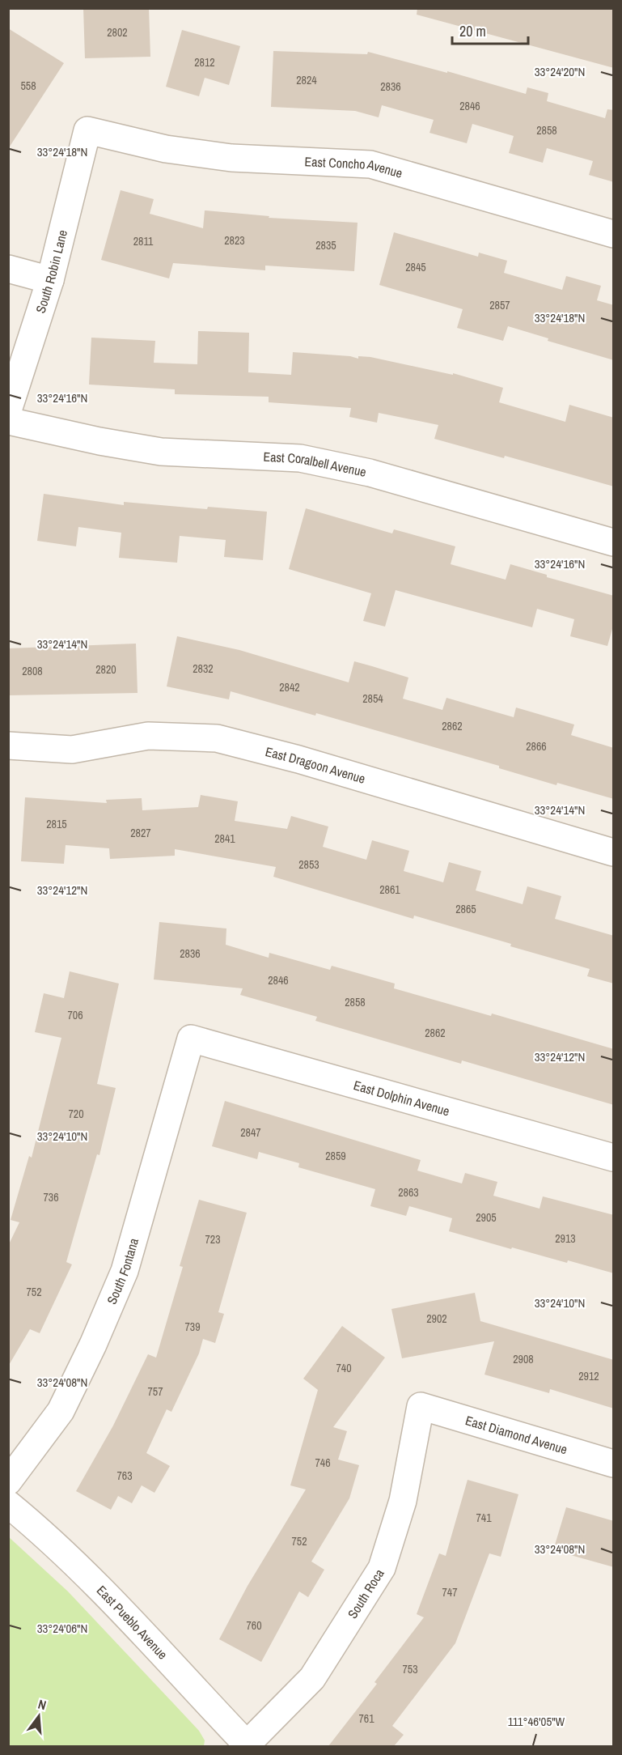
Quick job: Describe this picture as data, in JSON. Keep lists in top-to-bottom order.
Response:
{
  "streets": {
    "street": [
      "East Concho Avenue",
      "South Robin Lane",
      "East Coralbell Avenue",
      "East Dragoon Avenue",
      "East Dolphin Avenue",
      "South Fontana",
      "East Diamond Avenue",
      "South Roca",
      "East Pueblo Avenue"
    ]
  },
  "crossings": [
    ["East Concho Avenue", "South Robin Lane"],
    ["East Dolphin Avenue", "South Fontana"],
    ["East Diamond Avenue", "South Roca"],
    ["South Roca", "East Pueblo Avenue"]
  ],
  "house_numbers": [
    "2802",
    "2812",
    "2824",
    "558",
    "2836",
    "2846",
    "2858",
    "2823",
    "2811",
    "2835",
    "2845",
    "2857",
    "2832",
    "2820",
    "2808",
    "2842",
    "2854",
    "2862",
    "2866",
    "2815",
    "2827",
    "2841",
    "2853",
    "2861",
    "2865",
    "2836",
    "2846",
    "2858",
    "706",
    "2862",
    "720",
    "2847",
    "2859",
    "2863",
    "736",
    "2905",
    "2913",
    "723",
    "752",
    "2902",
    "739",
    "2908",
    "740",
    "2912",
    "757",
    "746",
    "763",
    "741",
    "752",
    "747",
    "760",
    "753",
    "761"
  ],
  "scale_bar": "20 m",
  "north": "top",
  "coordinates": [
    "33°24'20\"N",
    "33°24'18\"N",
    "33°24'16\"N",
    "33°24'14\"N",
    "33°24'12\"N",
    "33°24'10\"N",
    "33°24'08\"N",
    "33°24'06\"N",
    "111°46'05\"W"
  ]
}
